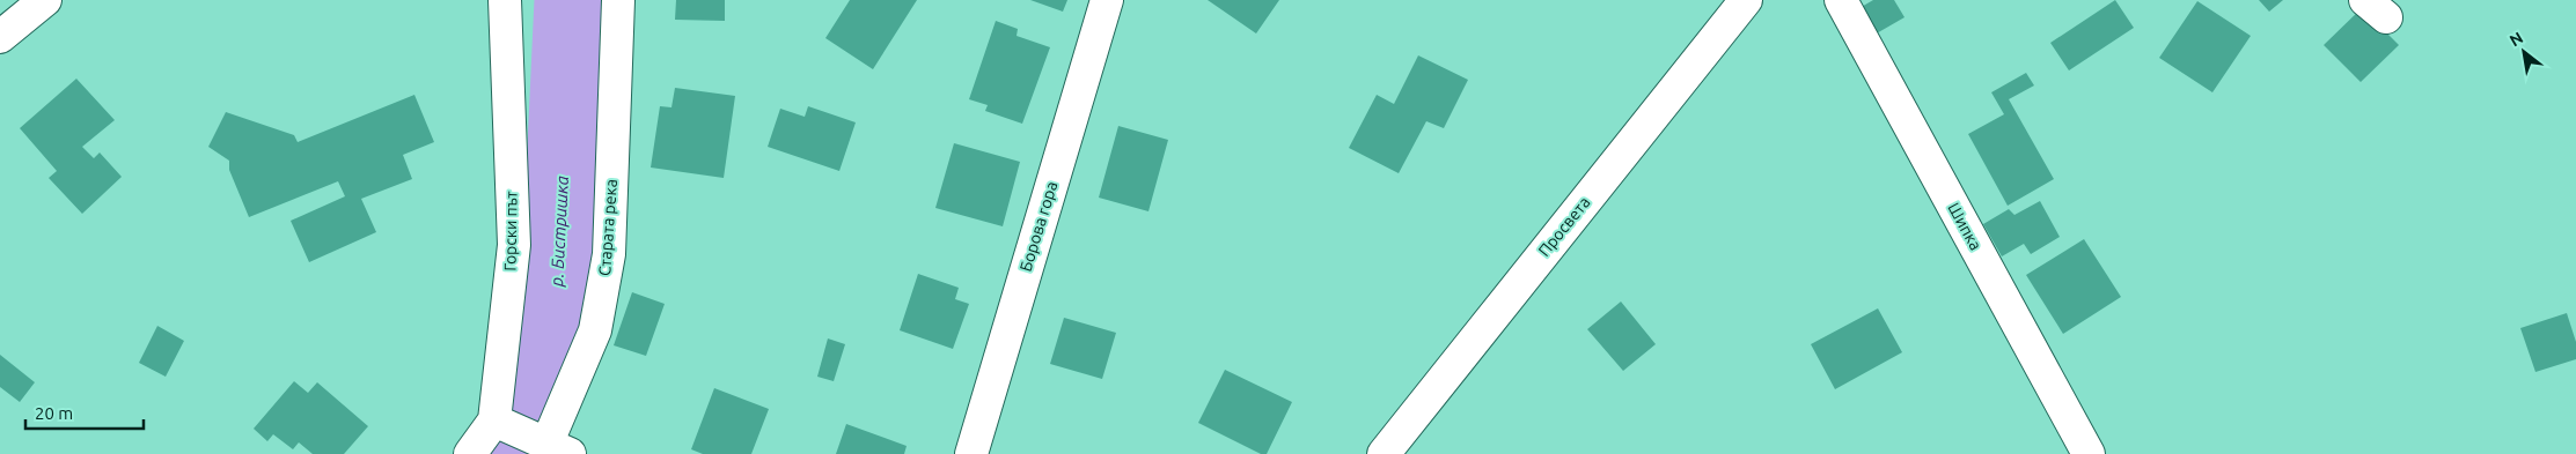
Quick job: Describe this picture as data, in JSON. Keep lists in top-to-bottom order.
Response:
{
  "streets": {
    "street": [
      "Борова гора",
      "Просвета",
      "Шипка",
      "Старата река",
      "Горски път"
    ]
  },
  "water": ["р. Бистришка"],
  "scale_bar": "20 m",
  "north": "top left"
}
